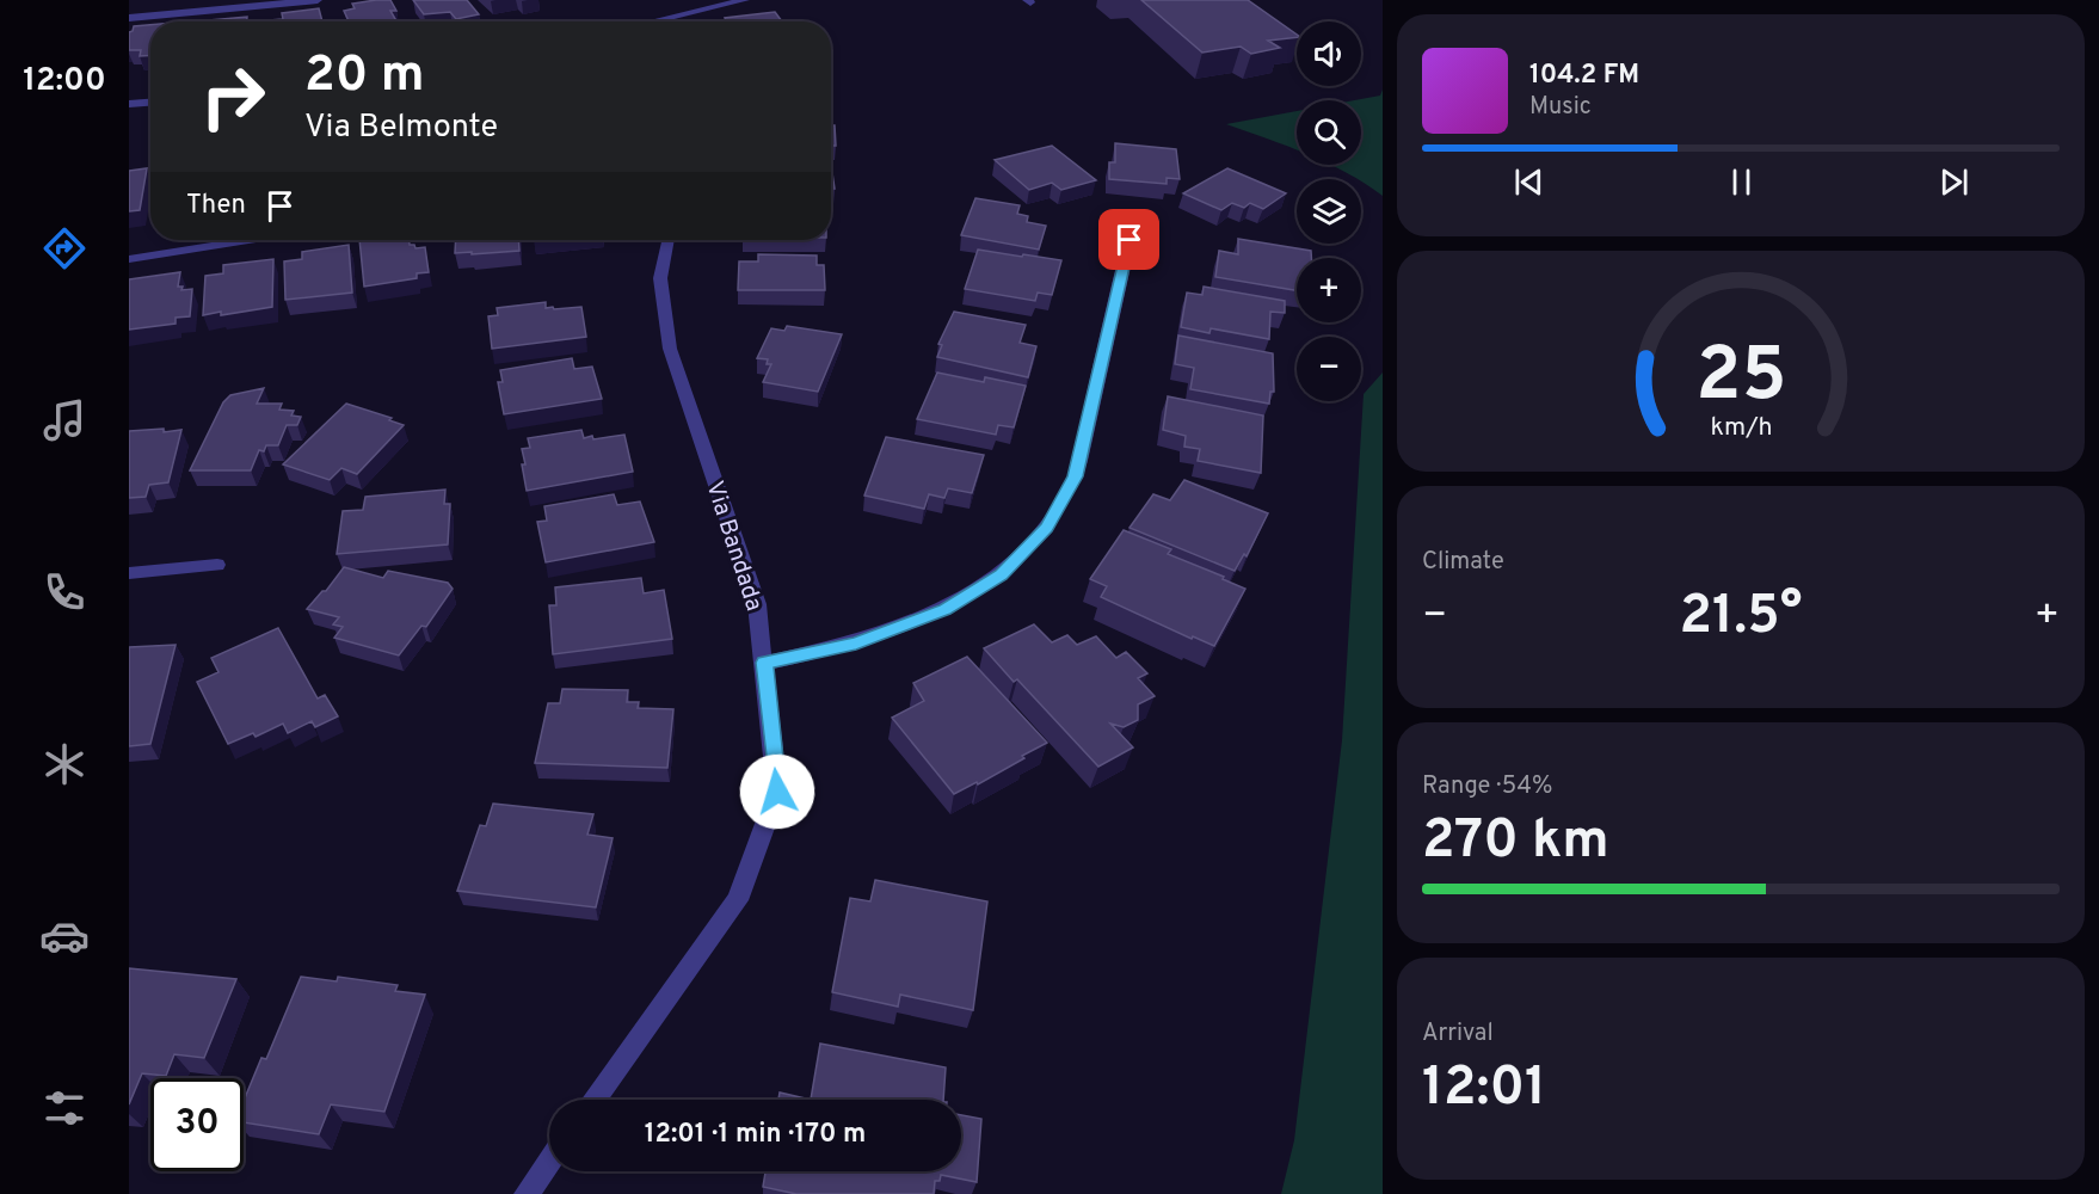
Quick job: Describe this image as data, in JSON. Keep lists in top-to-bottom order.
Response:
{
  "streets": {
    "street": ["Via Bandada"]
  },
  "page": {
    "tabs": "12:00",
    "map_buttons": ["+", "−"],
    "turn": ["20 m", "Via Belmonte"],
    "song": ["104.2 FM", "Music"],
    "then": "Then",
    "tile": [
      "Climate",
      ["Range · 54%", "270 km"],
      ["Arrival", "12:01"]
    ],
    "heat": ["−", "21.5°", "+"],
    "limit": "30",
    "trip": "12:01 · 1 min · 170 m",
    "gauge": ["25", "km/h"]
  }
}
